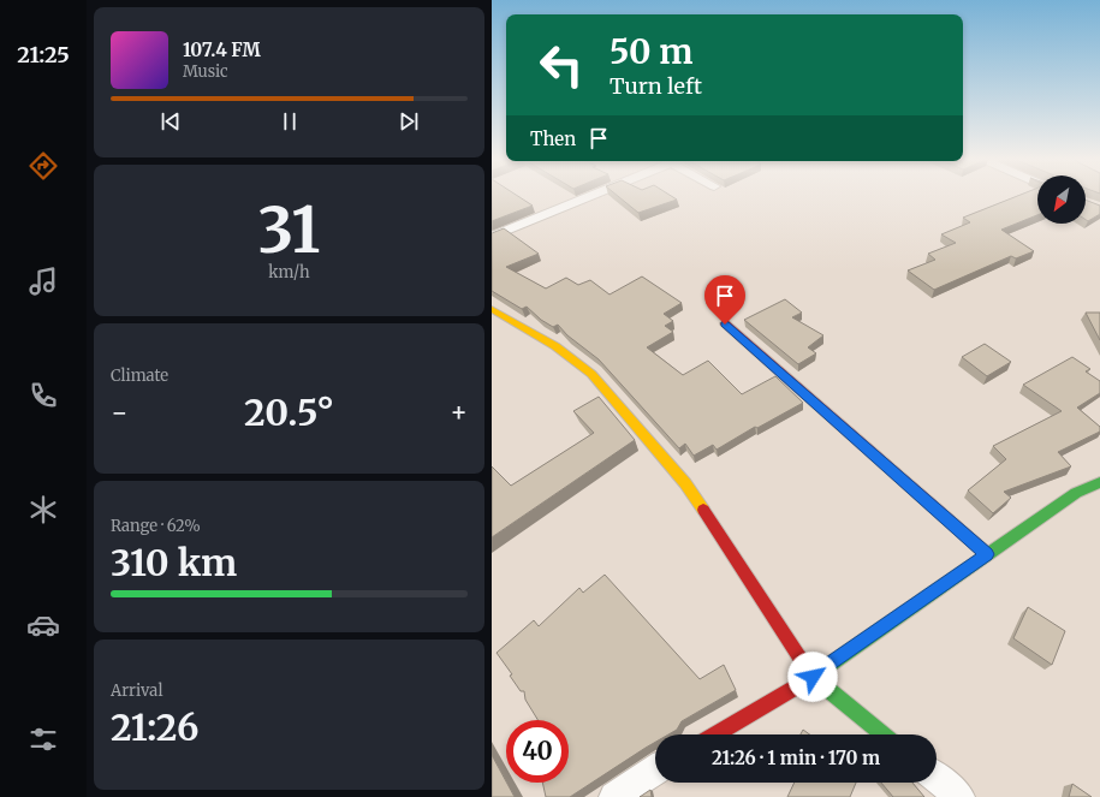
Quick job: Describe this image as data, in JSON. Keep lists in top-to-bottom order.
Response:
{
  "north": "bottom left",
  "page": {
    "tabs": "21:25",
    "turn": ["50 m", "Turn left"],
    "song": ["107.4 FM", "Music"],
    "then": "Then",
    "tile": [
      ["31", "km/h"],
      "Climate",
      ["Range · 62%", "310 km"],
      ["Arrival", "21:26"]
    ],
    "heat": ["−", "20.5°", "+"],
    "limit": "40",
    "trip": "21:26 · 1 min · 170 m"
  }
}
